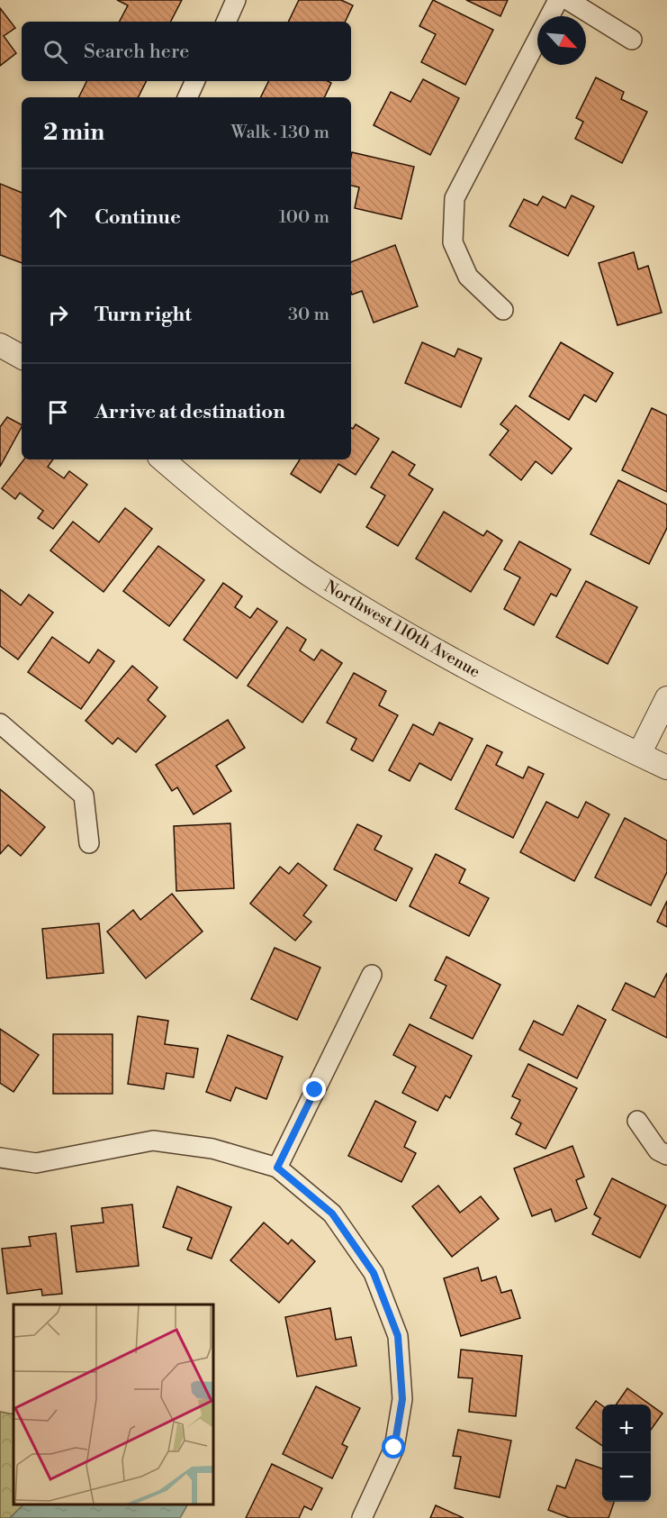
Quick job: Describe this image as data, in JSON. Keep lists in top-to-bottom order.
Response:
{
  "streets": {
    "street": ["Northwest 110th Avenue"]
  },
  "north": "bottom right",
  "page": {
    "search": "Search here",
    "heading": ["2 min", "Walk · 130 m"],
    "list": [
      ["Continue", "100 m"],
      ["Turn right", "30 m"],
      "Arrive at destination"
    ],
    "map_buttons": ["+", "−"]
  }
}
